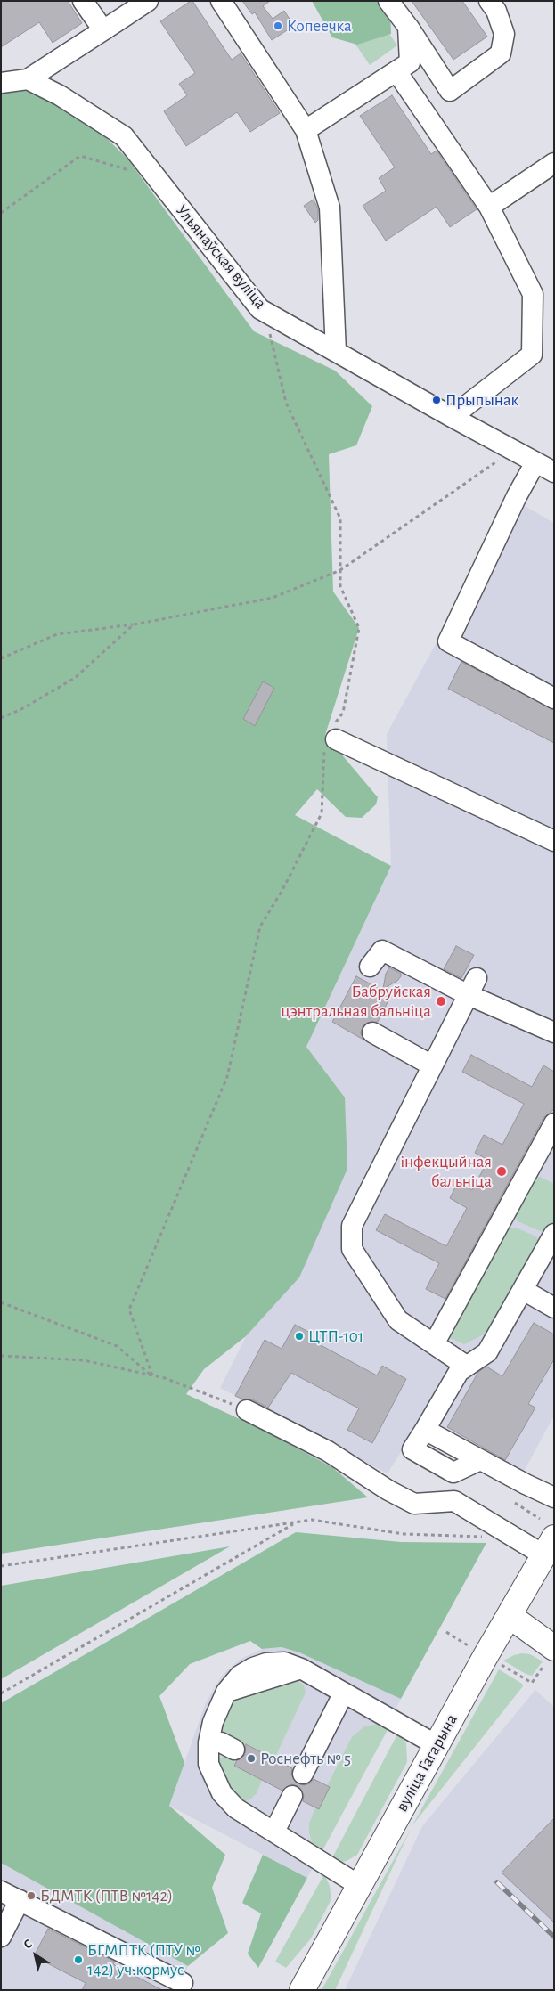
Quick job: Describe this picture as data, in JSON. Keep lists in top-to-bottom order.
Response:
{
  "streets": {
    "main road": ["вуліца Гагарына"],
    "street": ["Ульянаўская вуліца"]
  },
  "places": [
    "Копеечка",
    "Прыпынак",
    "Бабруйская цэнтральная бальніца",
    "інфекцыйная бальніца",
    "ЦТП-101",
    "Роснефть № 5",
    "БДМТК (ПТВ №142)",
    "БГМПТК (ПТУ № 142) уч.кормус"
  ],
  "north": "top left"
}
